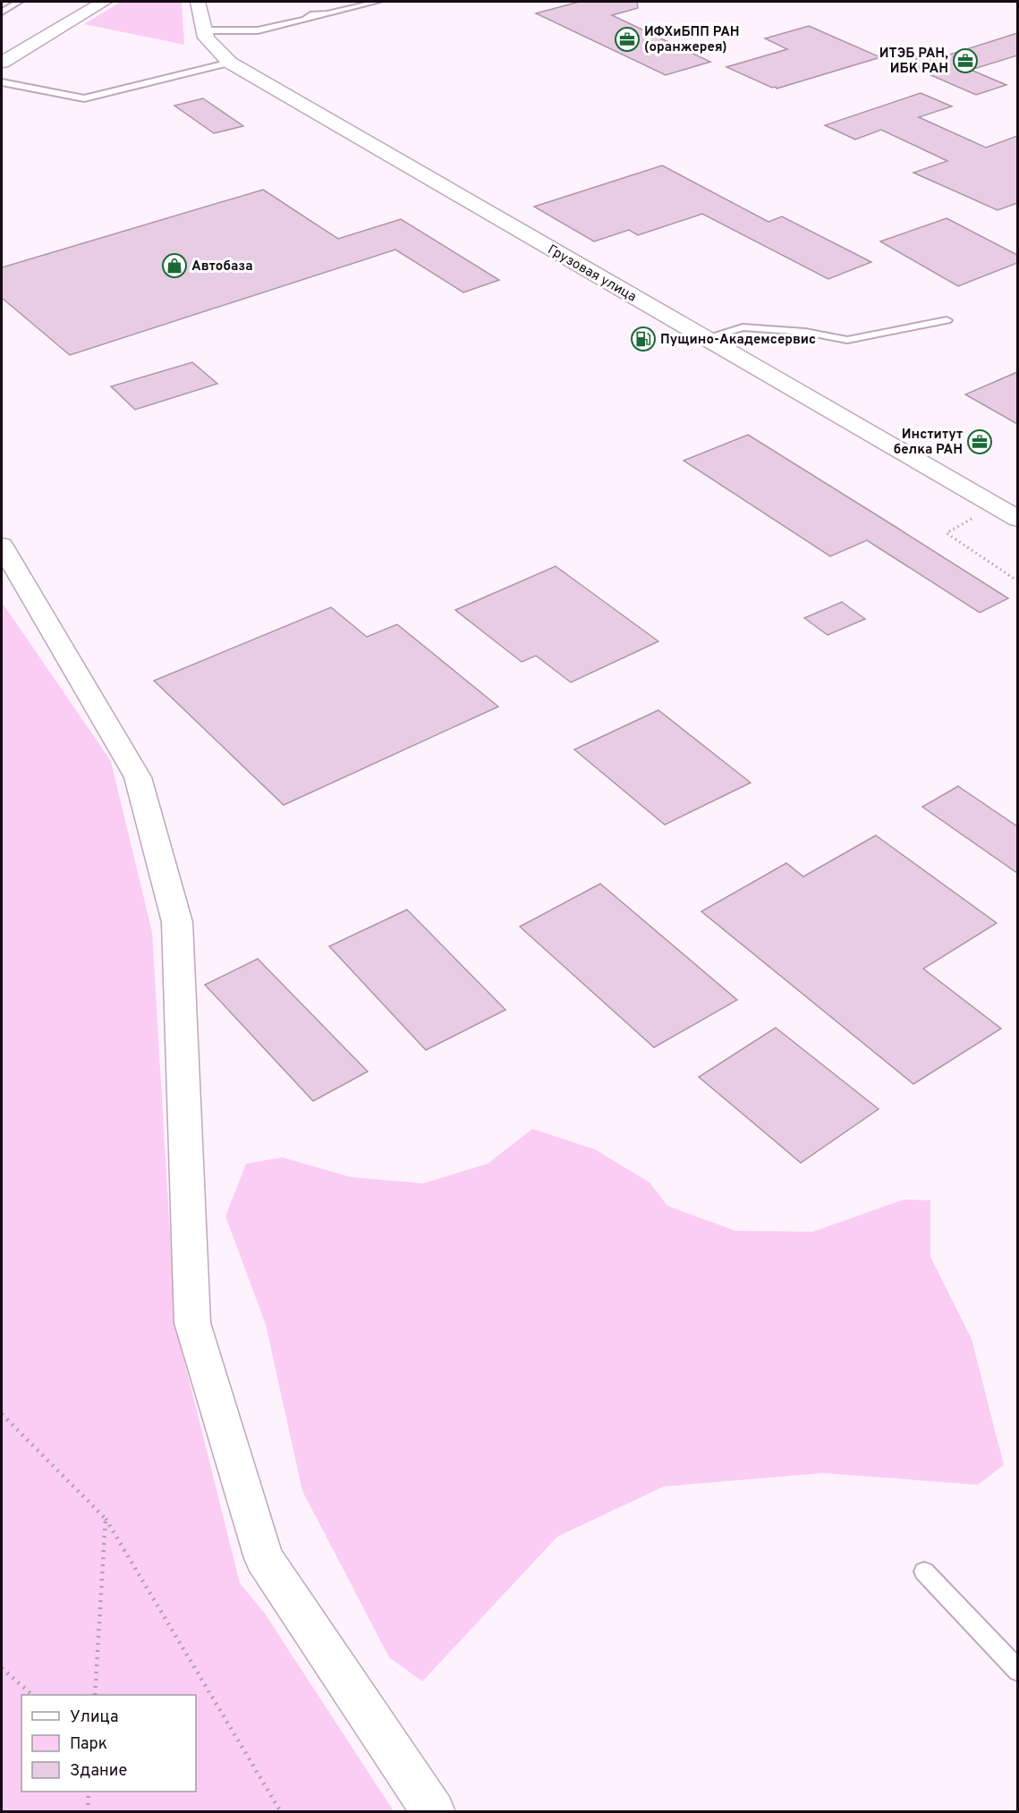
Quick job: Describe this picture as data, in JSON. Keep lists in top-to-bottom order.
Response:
{
  "streets": {
    "street": ["Грузовая улица"]
  },
  "places": {
    "office": ["ИФХиБПП РАН (оранжерея)", "ИТЭБ РАН, ИБК РАН", "Институт белка РАН"],
    "shop": ["Автобаза"],
    "fuel station": ["Пущино-Академсервис"]
  },
  "legend": ["Улица", "Парк", "Здание"]
}
